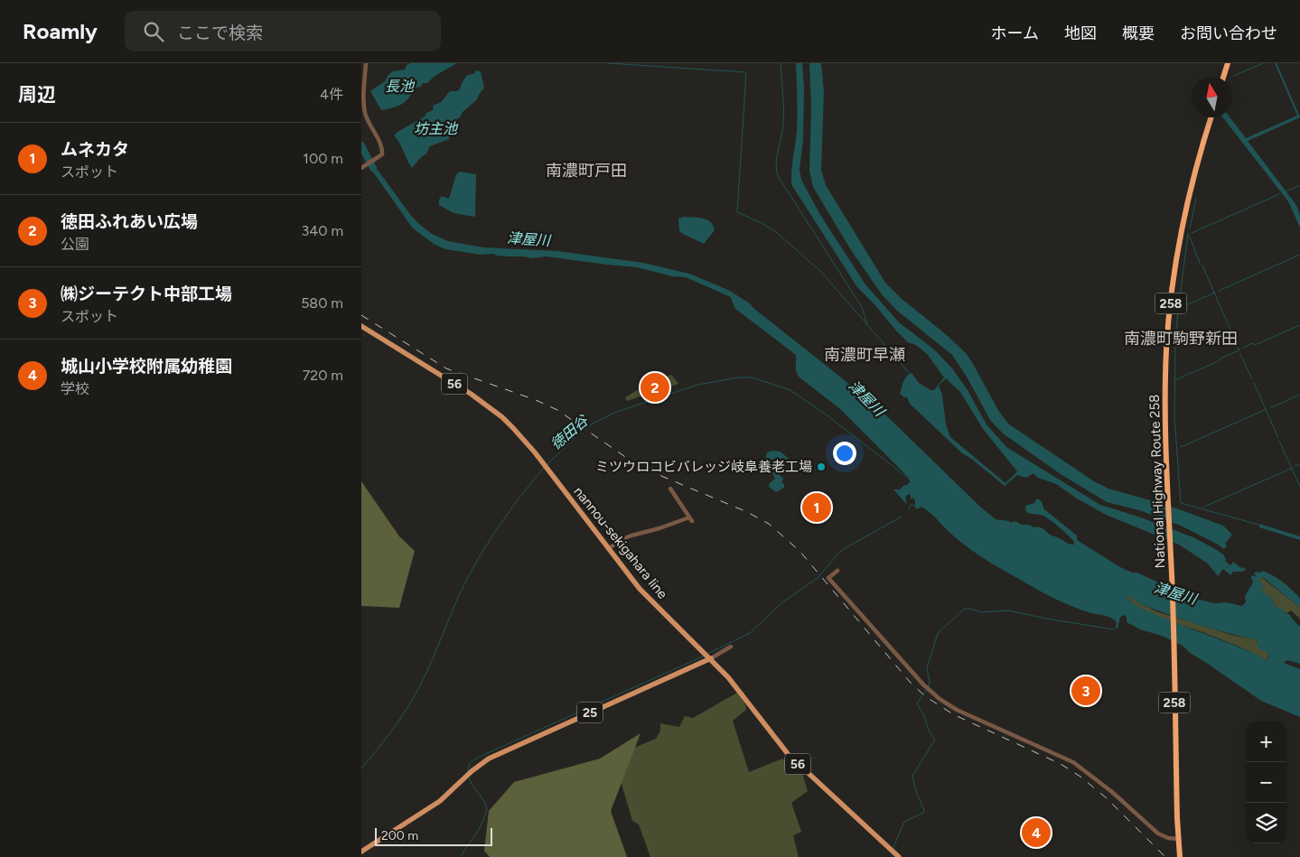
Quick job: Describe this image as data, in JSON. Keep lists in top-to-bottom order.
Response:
{
  "streets": {
    "highway": ["258", "National Highway Route 258"],
    "main road": ["56", "nannou-sekigahara line", "25"]
  },
  "crossings": [
    ["nannou-sekigahara line", "25"]
  ],
  "districts": ["南濃町戸田", "南濃町駒野新田", "南濃町早瀬"],
  "water": [
    "長池",
    "坊主池",
    "津屋川",
    "徳田谷"
  ],
  "places": ["ミツウロコビバレッジ岐阜養老工場"],
  "scale_bar": "200 m",
  "north": "top",
  "page": {
    "header": "Roamly",
    "search": "ここで検索",
    "nav": [
      "ホーム",
      "地図",
      "概要",
      "お問い合わせ"
    ],
    "heading": ["周辺", "4件"],
    "list": [
      {
        "mark": "1",
        "name": "ムネカタ",
        "note": "スポット",
        "value": "100 m"
      },
      {
        "mark": "2",
        "name": "徳田ふれあい広場",
        "note": "公園",
        "value": "340 m"
      },
      {
        "mark": "3",
        "name": "㈱ジーテクト中部工場",
        "note": "スポット",
        "value": "580 m"
      },
      {
        "mark": "4",
        "name": "城山小学校附属幼稚園",
        "note": "学校",
        "value": "720 m"
      }
    ],
    "pins": [
      "2",
      "1",
      "3",
      "4"
    ],
    "map_buttons": ["+", "−"],
    "scale": "200 m"
  }
}
